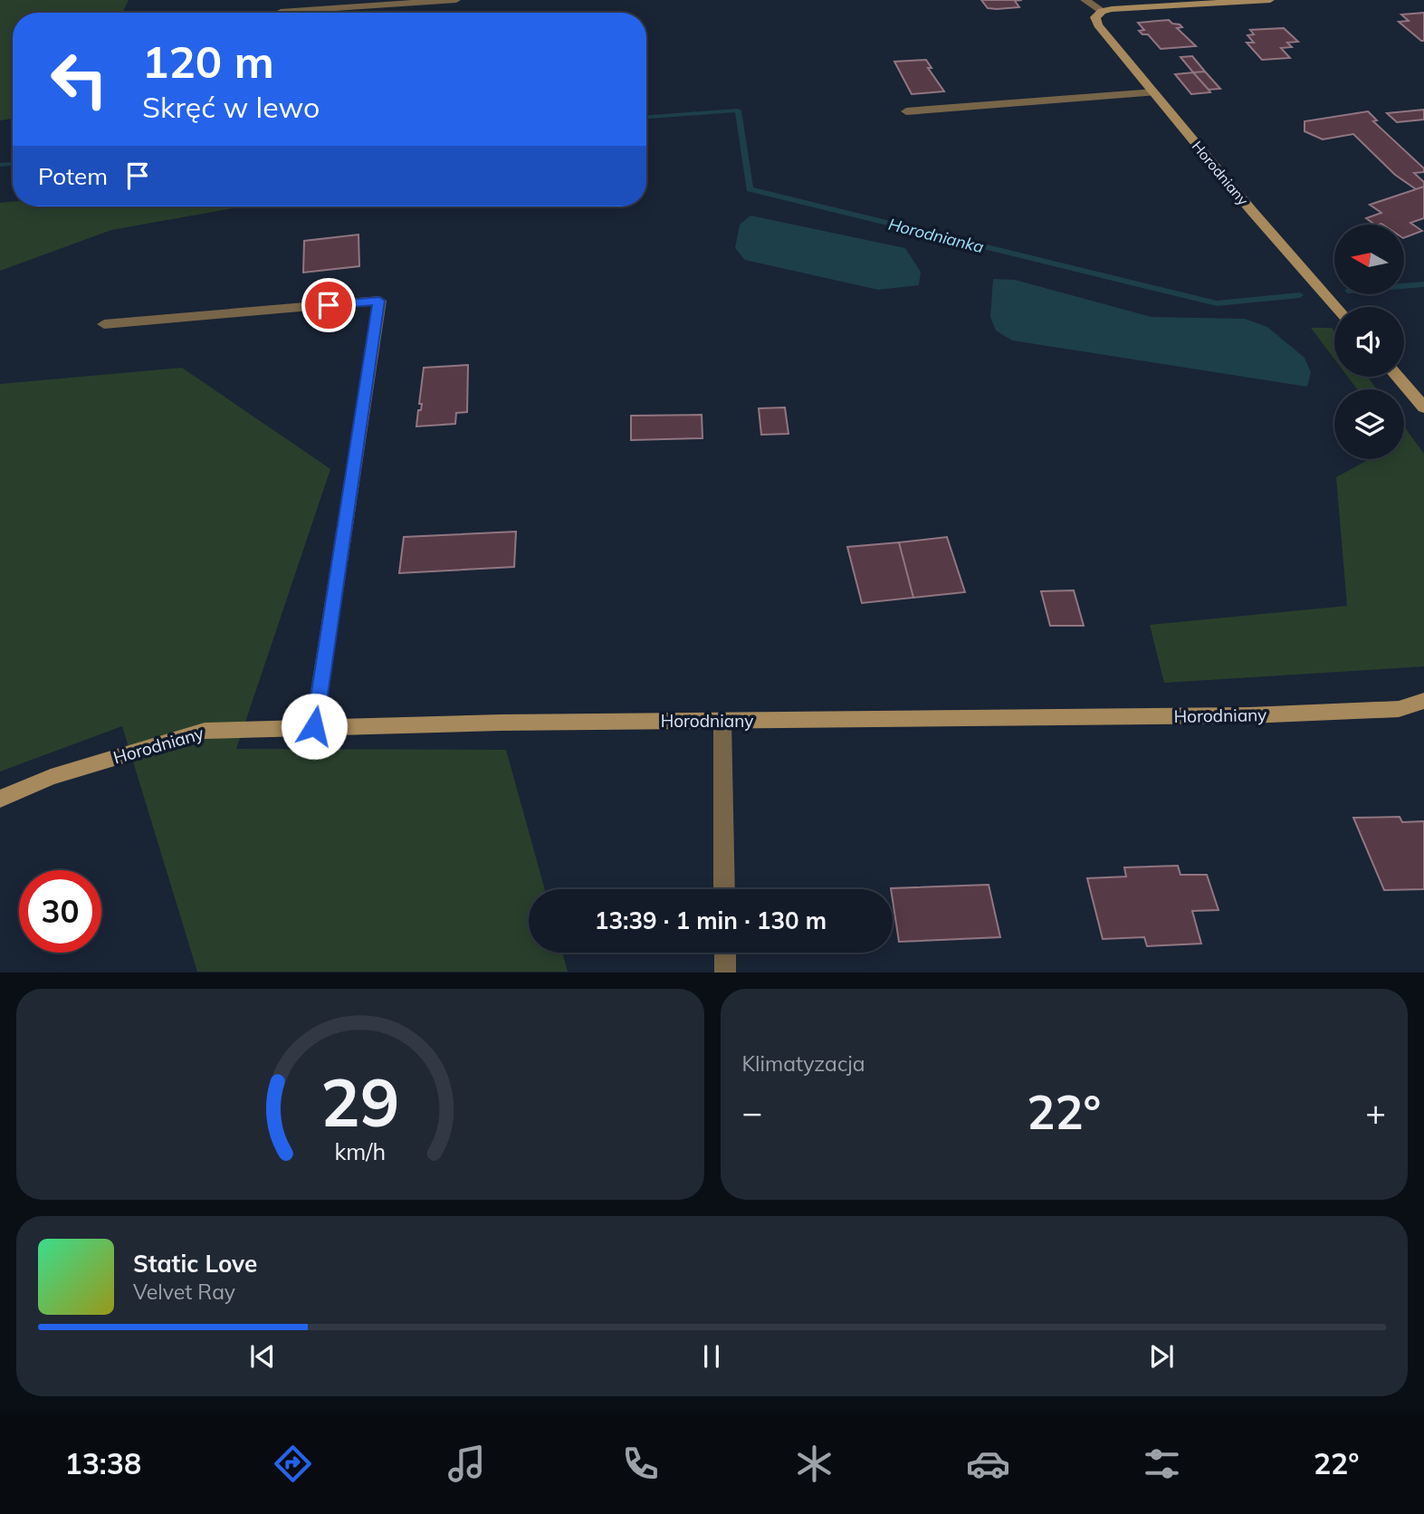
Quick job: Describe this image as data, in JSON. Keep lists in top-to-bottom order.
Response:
{
  "streets": {
    "street": ["Horodniany"]
  },
  "water": ["Horodnianka"],
  "north": "left",
  "page": {
    "turn": ["120 m", "Skręć w lewo"],
    "then": "Potem",
    "limit": "30",
    "trip": "13:39 · 1 min · 130 m",
    "tile": "Klimatyzacja",
    "heat": ["−", "22°", "+"],
    "song": ["Static Love", "Velvet Ray"],
    "tabs": ["13:38", "22°"],
    "gauge": ["29", "km/h"]
  }
}
